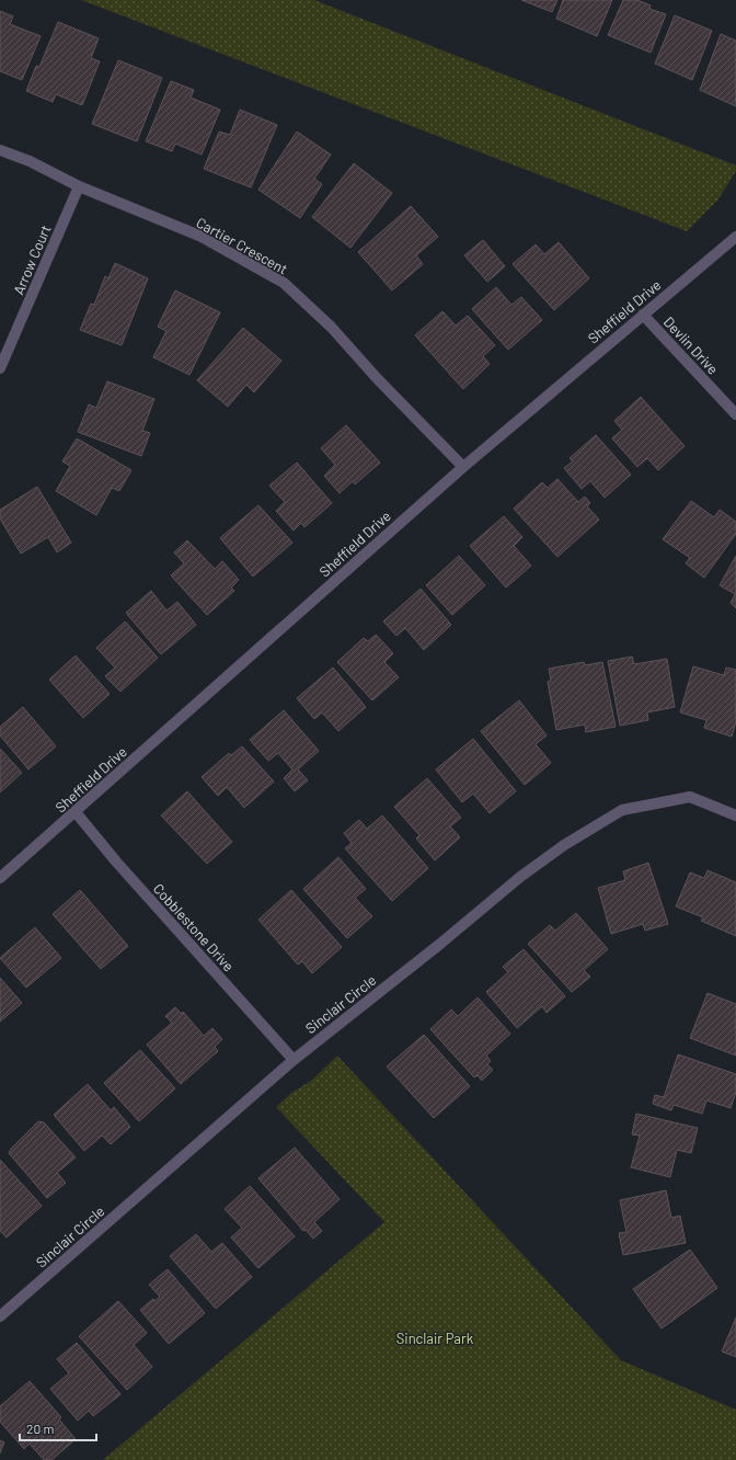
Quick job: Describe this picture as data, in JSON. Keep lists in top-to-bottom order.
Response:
{
  "streets": {
    "street": [
      "Cartier Crescent",
      "Arrow Court",
      "Sheffield Drive",
      "Devlin Drive",
      "Cobblestone Drive",
      "Sinclair Circle"
    ]
  },
  "crossings": [
    ["Cartier Crescent", "Arrow Court"],
    ["Cartier Crescent", "Sheffield Drive"],
    ["Sheffield Drive", "Devlin Drive"],
    ["Sheffield Drive", "Cobblestone Drive"],
    ["Cobblestone Drive", "Sinclair Circle"]
  ],
  "parks": ["Sinclair Park"],
  "scale_bar": "20 m"
}
